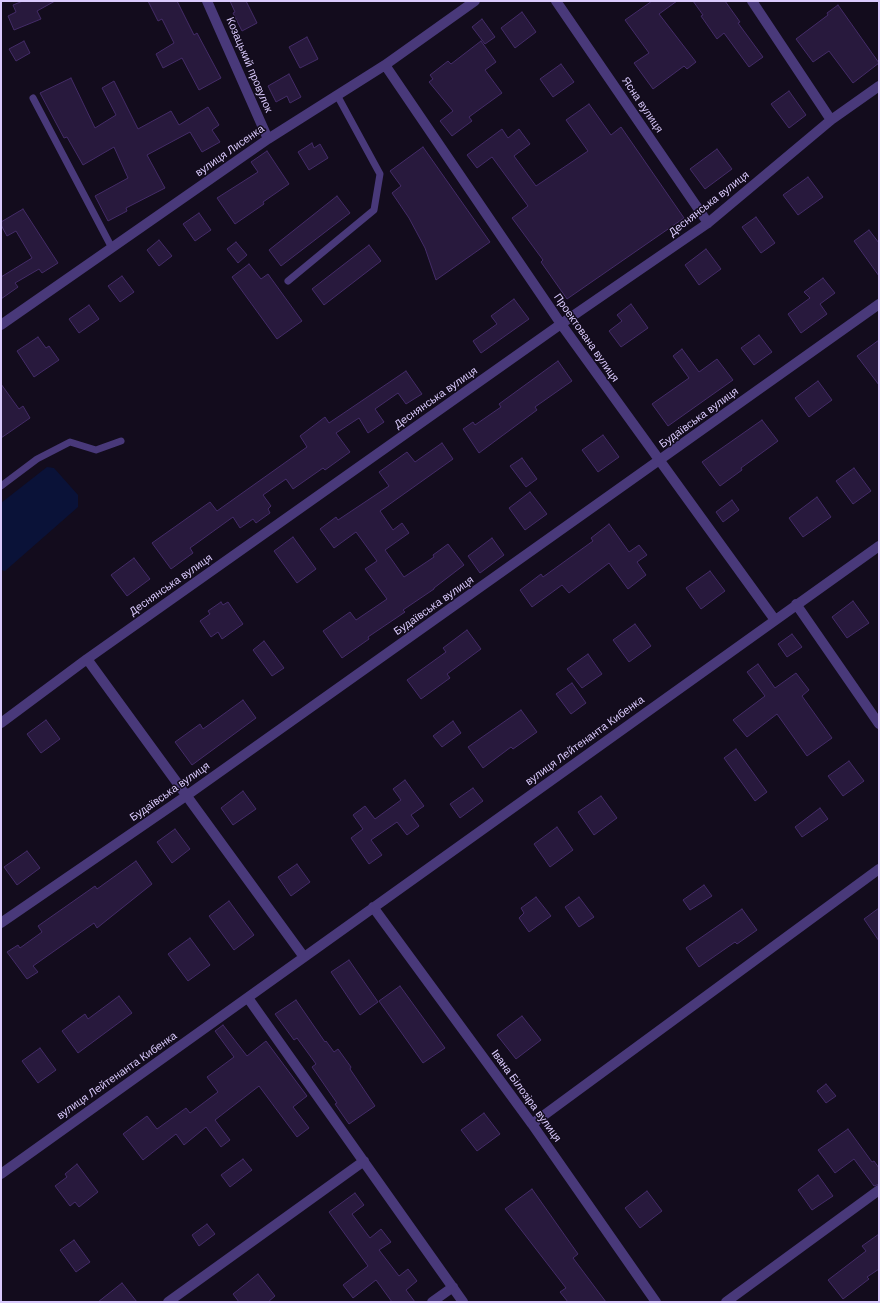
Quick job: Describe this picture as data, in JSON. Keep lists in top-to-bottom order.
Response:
{
  "streets": {
    "street": [
      "Козацький провулок",
      "Ясна вулиця",
      "вулиця Лисенка",
      "Деснянська вулиця",
      "Проектована вулиця",
      "Будаївська вулиця",
      "вулиця Лейтенанта Кибенка",
      "Івана Білозіра вулиця"
    ]
  },
  "crossings": [
    ["Козацький провулок", "вулиця Лисенка"],
    ["Ясна вулиця", "Деснянська вулиця"],
    ["вулиця Лисенка", "Проектована вулиця"],
    ["Деснянська вулиця", "Проектована вулиця"],
    ["Проектована вулиця", "Будаївська вулиця"],
    ["Проектована вулиця", "вулиця Лейтенанта Кибенка"],
    ["вулиця Лейтенанта Кибенка", "Івана Білозіра вулиця"]
  ]
}
